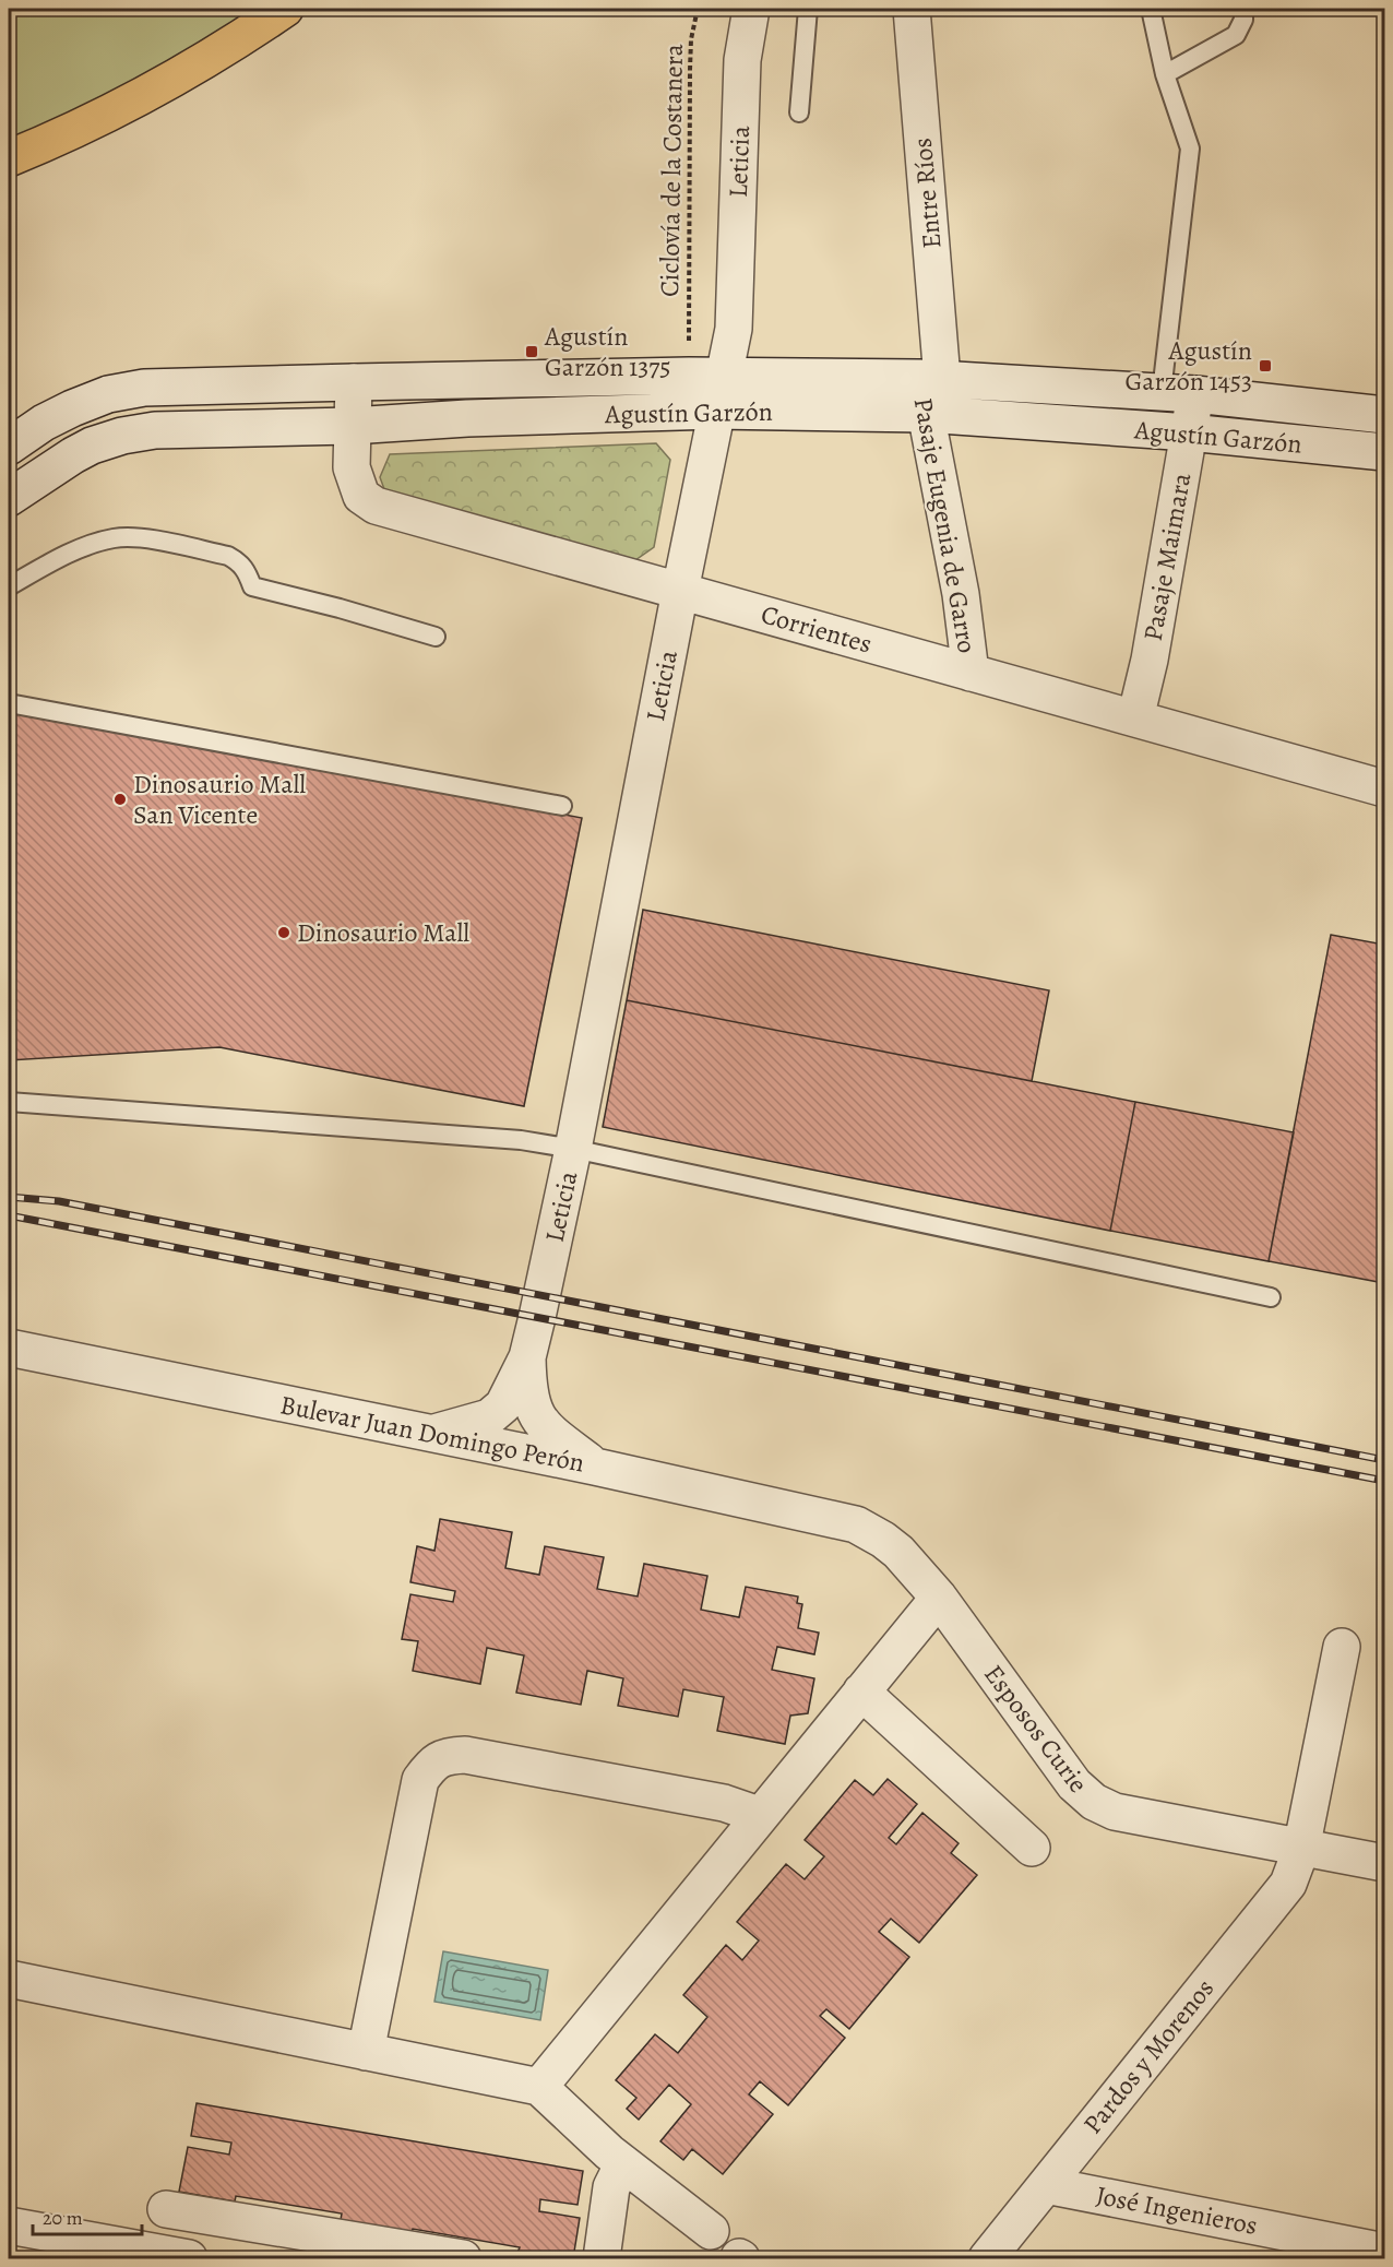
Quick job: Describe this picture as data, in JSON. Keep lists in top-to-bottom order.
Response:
{
  "streets": {
    "street": [
      "Leticia",
      "Entre Ríos",
      "Agustín Garzón",
      "Pasaje Eugenia de Garro",
      "Pasaje Maimara",
      "Corrientes",
      "Bulevar Juan Domingo Perón",
      "Esposos Curie",
      "Pardos y Morenos",
      "José Ingenieros"
    ],
    "path": ["Ciclovía de la Costanera"]
  },
  "crossings": [
    ["Leticia", "Ciclovía de la Costanera"],
    ["Leticia", "Agustín Garzón"],
    ["Leticia", "Corrientes"],
    ["Leticia", "Bulevar Juan Domingo Perón"],
    ["Ciclovía de la Costanera", "Agustín Garzón"],
    ["Entre Ríos", "Agustín Garzón"],
    ["Entre Ríos", "Pasaje Eugenia de Garro"],
    ["Agustín Garzón", "Pasaje Eugenia de Garro"],
    ["Agustín Garzón", "Pasaje Maimara"],
    ["Agustín Garzón", "Corrientes"],
    ["Pasaje Eugenia de Garro", "Corrientes"],
    ["Pasaje Maimara", "Corrientes"],
    ["Bulevar Juan Domingo Perón", "Esposos Curie"],
    ["Esposos Curie", "Pardos y Morenos"],
    ["Pardos y Morenos", "José Ingenieros"]
  ],
  "places": {
    "transit": ["Agustín Garzón 1375", "Agustín Garzón 1453"],
    "other": ["Dinosaurio Mall San Vicente", "Dinosaurio Mall"]
  },
  "scale_bar": "20 m"
}
